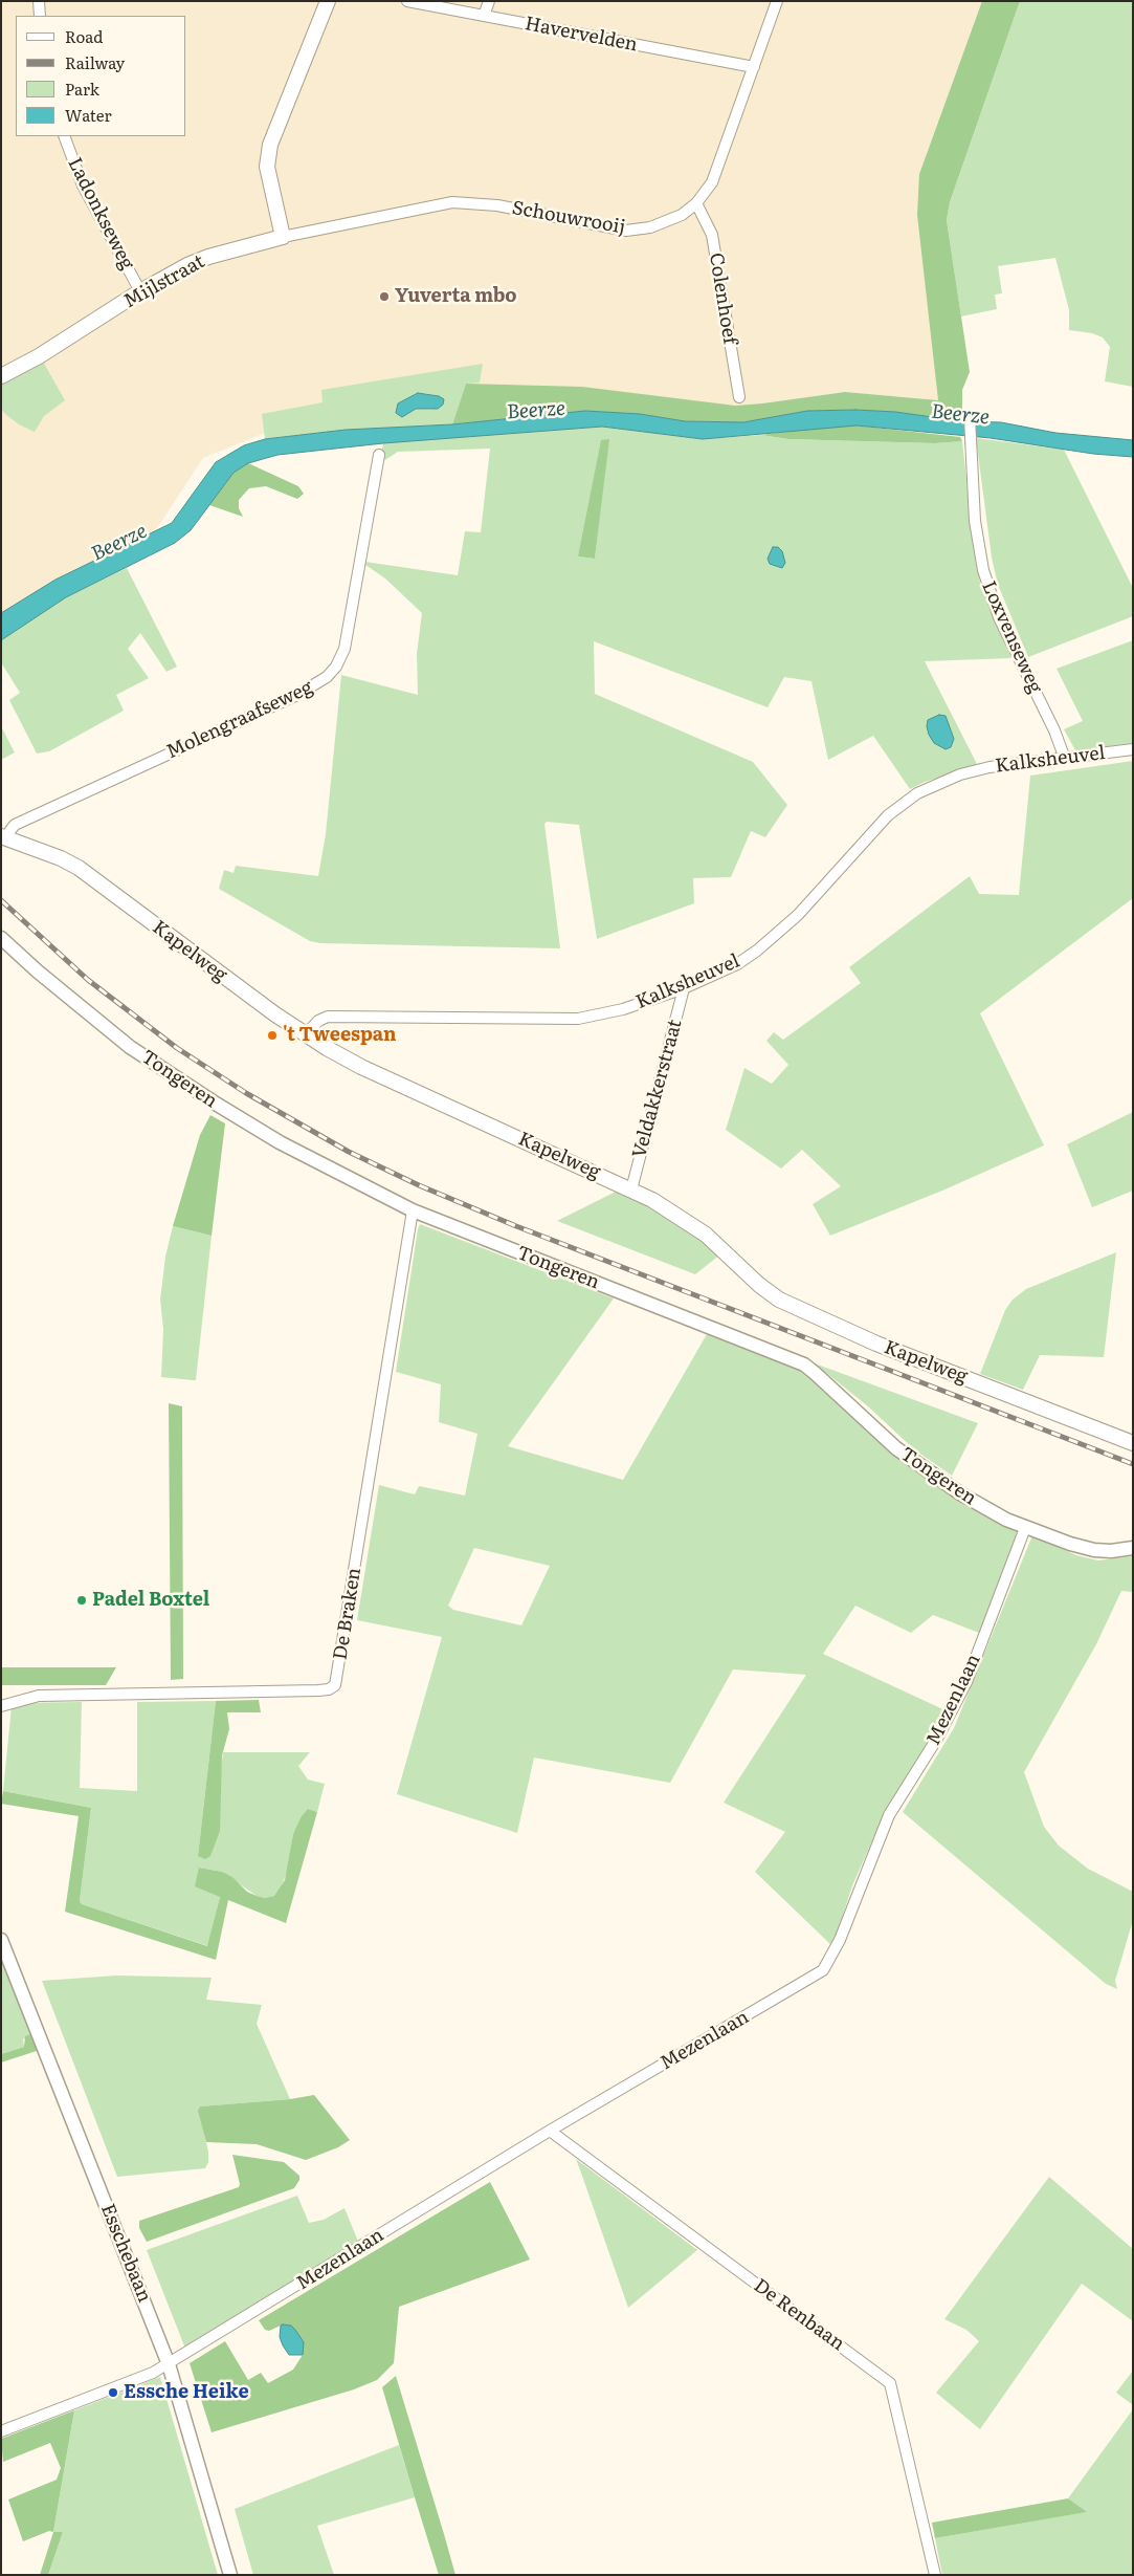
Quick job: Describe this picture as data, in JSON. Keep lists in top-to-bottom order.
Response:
{
  "streets": {
    "main road": ["Mijlstraat", "Kapelweg"],
    "street": [
      "Havervelden",
      "Ladonkseweg",
      "Schouwrooij",
      "Colenhoef",
      "Loxvenseweg",
      "Molengraafseweg",
      "Kalksheuvel",
      "Tongeren",
      "Veldakkerstraat",
      "De Braken",
      "Mezenlaan",
      "Esschebaan",
      "De Renbaan"
    ]
  },
  "crossings": [
    ["Havervelden", "Schouwrooij"],
    ["Ladonkseweg", "Mijlstraat"],
    ["Schouwrooij", "Mijlstraat"],
    ["Schouwrooij", "Colenhoef"],
    ["Loxvenseweg", "Kalksheuvel"],
    ["Molengraafseweg", "Kapelweg"],
    ["Kalksheuvel", "Kapelweg"],
    ["Kalksheuvel", "Veldakkerstraat"],
    ["Kapelweg", "Veldakkerstraat"],
    ["Tongeren", "De Braken"],
    ["Tongeren", "Mezenlaan"],
    ["Mezenlaan", "Esschebaan"],
    ["Mezenlaan", "De Renbaan"]
  ],
  "water": ["Beerze"],
  "places": [
    "Yuverta mbo",
    "'t Tweespan",
    "Padel Boxtel",
    "Essche Heike"
  ],
  "legend": [
    "Road",
    "Railway",
    "Park",
    "Water"
  ]
}
